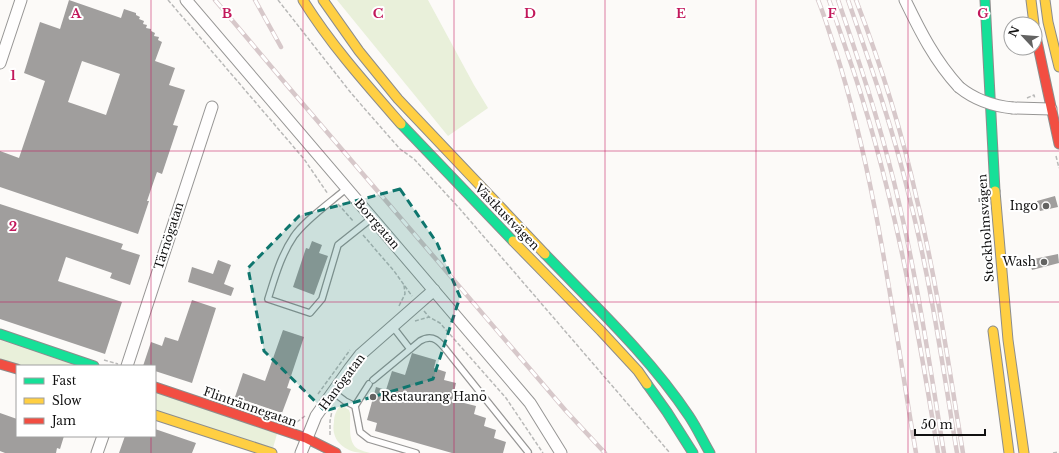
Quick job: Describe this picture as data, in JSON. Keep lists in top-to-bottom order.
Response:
{
  "streets": {
    "main road": ["Västkustvägen", "Stockholmsvägen", "Flintrännegatan"],
    "street": ["Borrgatan", "Tärnögatan", "Hanögatan"]
  },
  "crossings": [
    ["Borrgatan", "Hanögatan"],
    ["Hanögatan", "Flintrännegatan"]
  ],
  "places": ["Ingo", "Wash", "Restaurang Hanö"],
  "legend": ["Fast", "Slow", "Jam"],
  "scale_bar": "50 m",
  "north": "top left",
  "grid": {
    "columns": [
      "A",
      "B",
      "C",
      "D",
      "E",
      "F",
      "G"
    ],
    "rows": ["1", "2"]
  }
}
